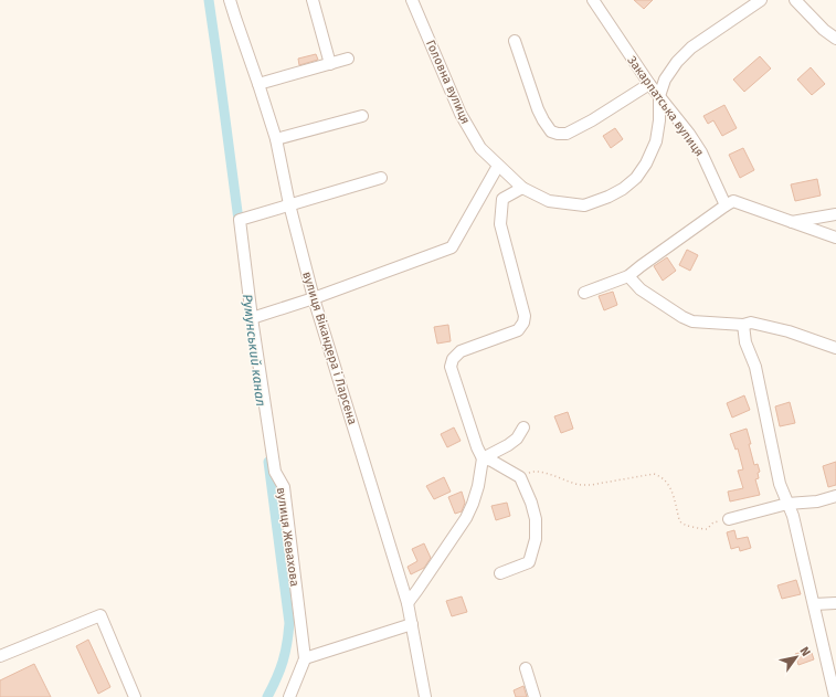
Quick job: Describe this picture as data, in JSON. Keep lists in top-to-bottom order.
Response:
{
  "streets": {
    "street": [
      "Головна вулиця",
      "Закарпатська вулиця",
      "вулиця Вікандера і Ларсена",
      "вулиця Жевахова"
    ]
  },
  "crossings": [
    ["Головна вулиця", "Закарпатська вулиця"],
    ["вулиця Вікандера і Ларсена", "вулиця Жевахова"]
  ],
  "water": ["Румунський канал"],
  "north": "top right"
}
